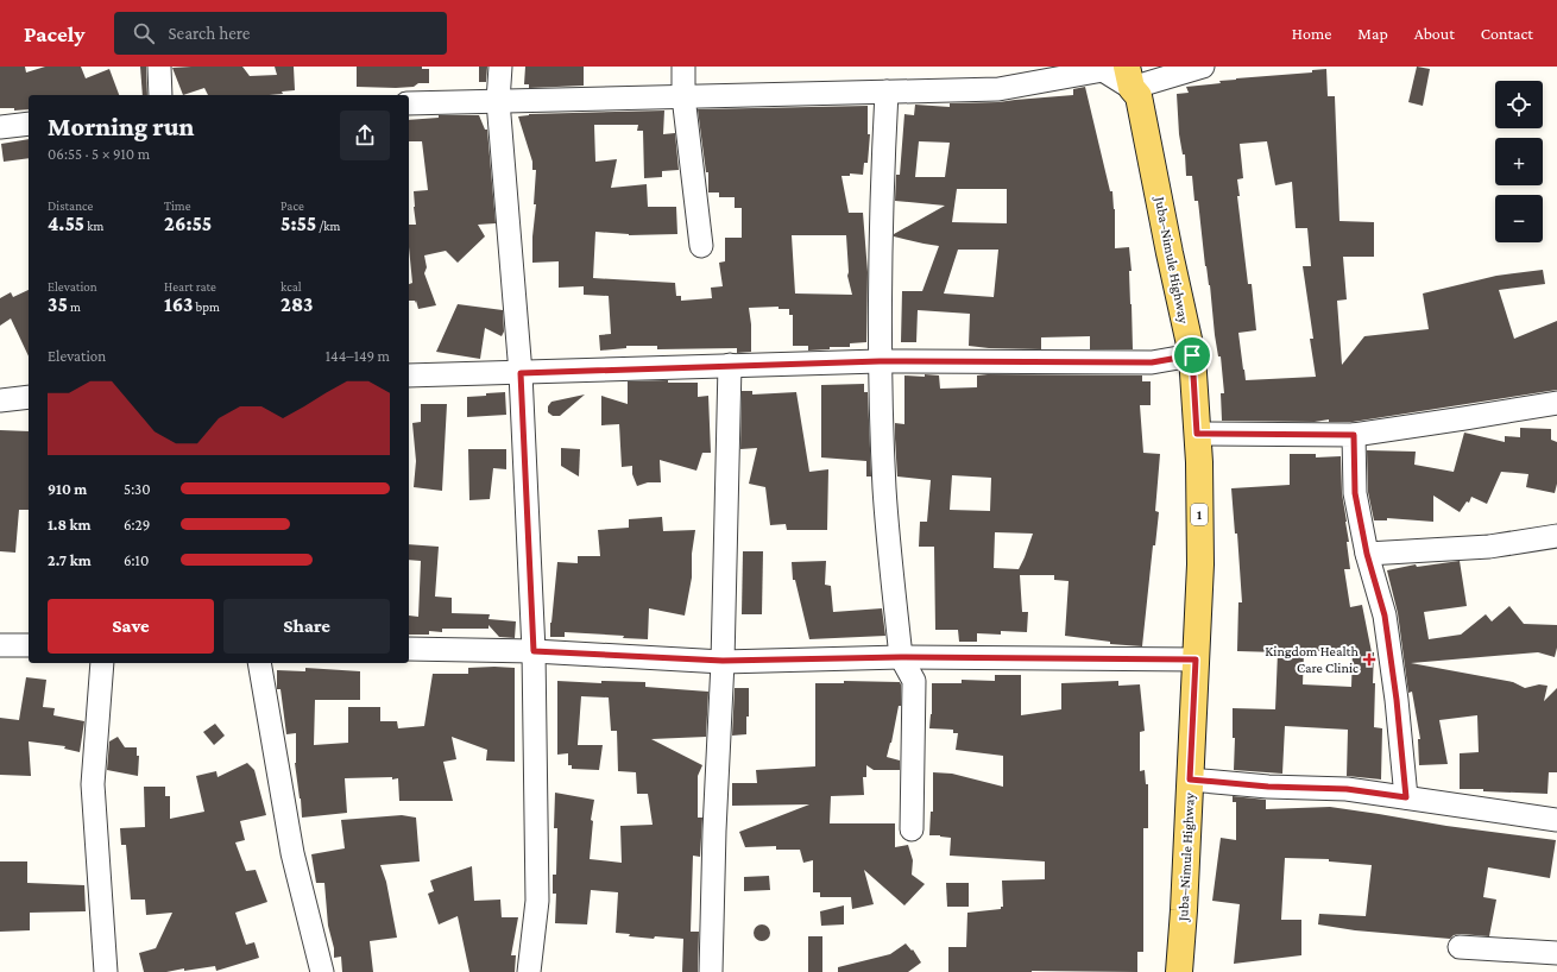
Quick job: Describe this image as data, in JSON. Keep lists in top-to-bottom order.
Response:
{
  "streets": {
    "main road": ["Juba–Nimule Highway", "1"]
  },
  "places": {
    "health": ["Kingdom Health Care Clinic"]
  },
  "page": {
    "header": "Pacely",
    "search": "Search here",
    "nav": [
      "Home",
      "Map",
      "About",
      "Contact"
    ],
    "map_buttons": ["+", "−"],
    "heading": ["Morning run", "06:55 · 5 × 910 m"],
    "stats": [
      ["Distance", "4.55 km"],
      ["Time", "26:55"],
      ["Pace", "5:55 /km"],
      ["Elevation", "35 m"],
      ["Heart rate", "163 bpm"],
      ["kcal", "283"]
    ],
    "chart": ["Elevation", "144–149 m"],
    "list": [
      {
        "name": "910 m",
        "note": "5:30"
      },
      {
        "name": "1.8 km",
        "note": "6:29"
      },
      {
        "name": "2.7 km",
        "note": "6:10"
      }
    ],
    "buttons": ["Save", "Share"]
  }
}
